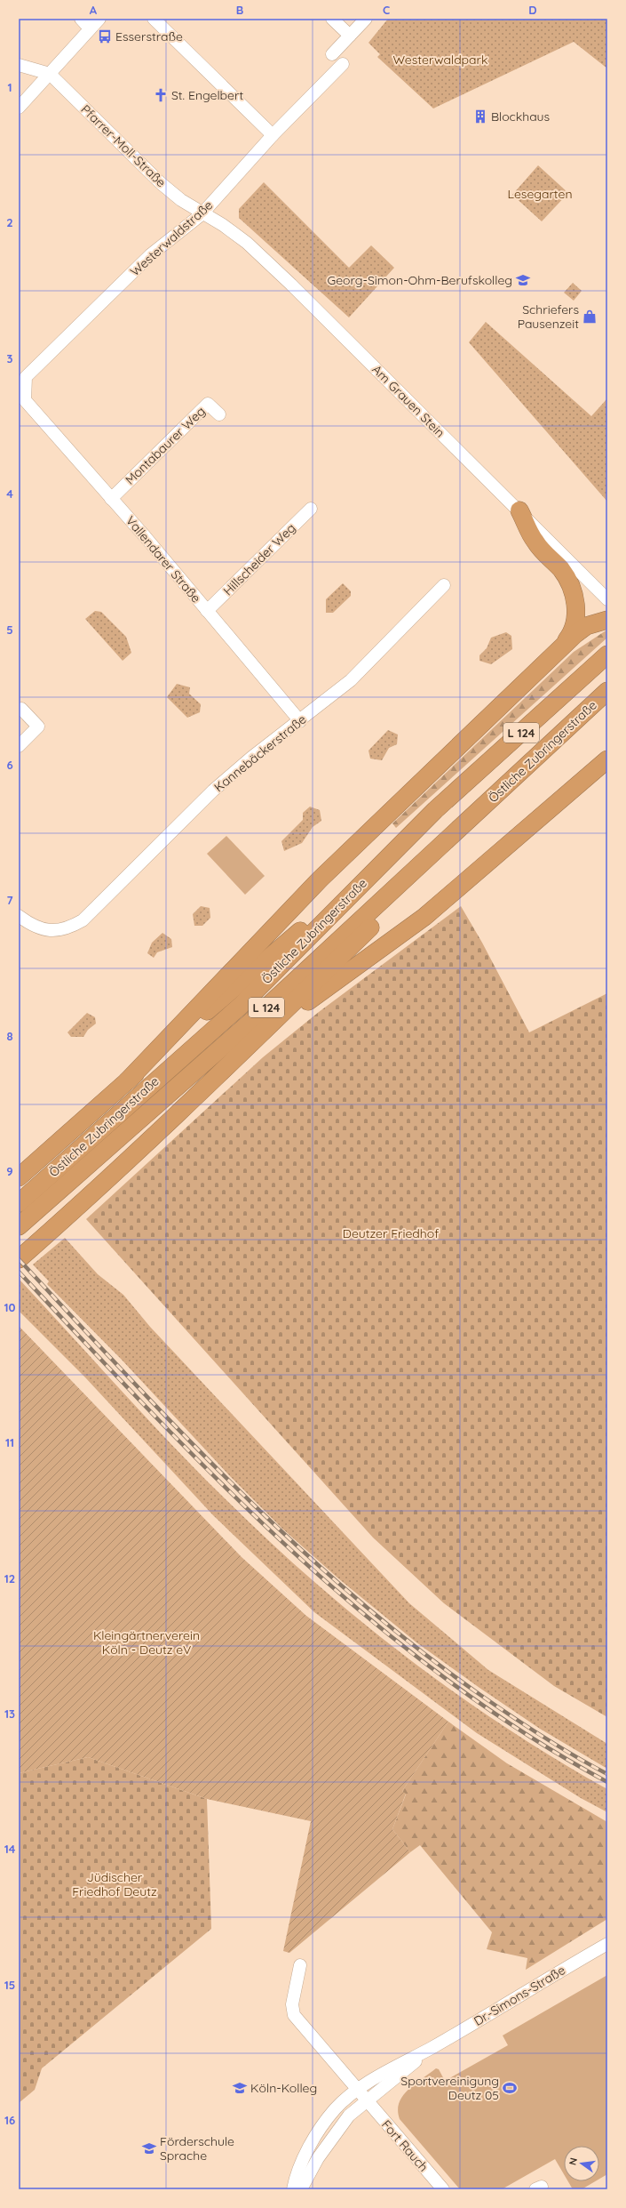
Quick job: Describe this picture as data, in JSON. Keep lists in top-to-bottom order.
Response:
{
  "streets": {
    "highway": ["L 124", "Östliche Zubringerstraße"],
    "street": [
      "Pfarrer-Moll-Straße",
      "Westerwaldstraße",
      "Am Grauen Stein",
      "Montabaurer Weg",
      "Vallendarer Straße",
      "Hillscheider Weg",
      "Kannebäckerstraße",
      "Dr.-Simons-Straße",
      "Fort Rauch"
    ]
  },
  "crossings": [
    ["Pfarrer-Moll-Straße", "Westerwaldstraße"],
    ["Pfarrer-Moll-Straße", "Am Grauen Stein"],
    ["Westerwaldstraße", "Am Grauen Stein"],
    ["Westerwaldstraße", "Vallendarer Straße"],
    ["Montabaurer Weg", "Vallendarer Straße"],
    ["Vallendarer Straße", "Hillscheider Weg"],
    ["Vallendarer Straße", "Kannebäckerstraße"],
    ["L 124", "Östliche Zubringerstraße"],
    ["Dr.-Simons-Straße", "Fort Rauch"]
  ],
  "parks": [
    "Westerwaldpark",
    "Lesegarten",
    "Deutzer Friedhof",
    "Kleingärtnerverein Köln - Deutz eV",
    "Jüdischer Friedhof Deutz"
  ],
  "places": {
    "bus stop": ["Esserstraße"],
    "church": ["St. Engelbert"],
    "building": ["Blockhaus"],
    "school or university": ["Georg-Simon-Ohm-Berufskolleg", "Köln-Kolleg", "Förderschule Sprache"],
    "shop": ["Schriefers Pausenzeit"],
    "sports": ["Sportvereinigung Deutz 05"]
  },
  "north": "left",
  "grid": {
    "columns": [
      "A",
      "B",
      "C",
      "D"
    ],
    "rows": [
      "1",
      "2",
      "3",
      "4",
      "5",
      "6",
      "7",
      "8",
      "9",
      "10",
      "11",
      "12",
      "13",
      "14",
      "15",
      "16"
    ]
  }
}
